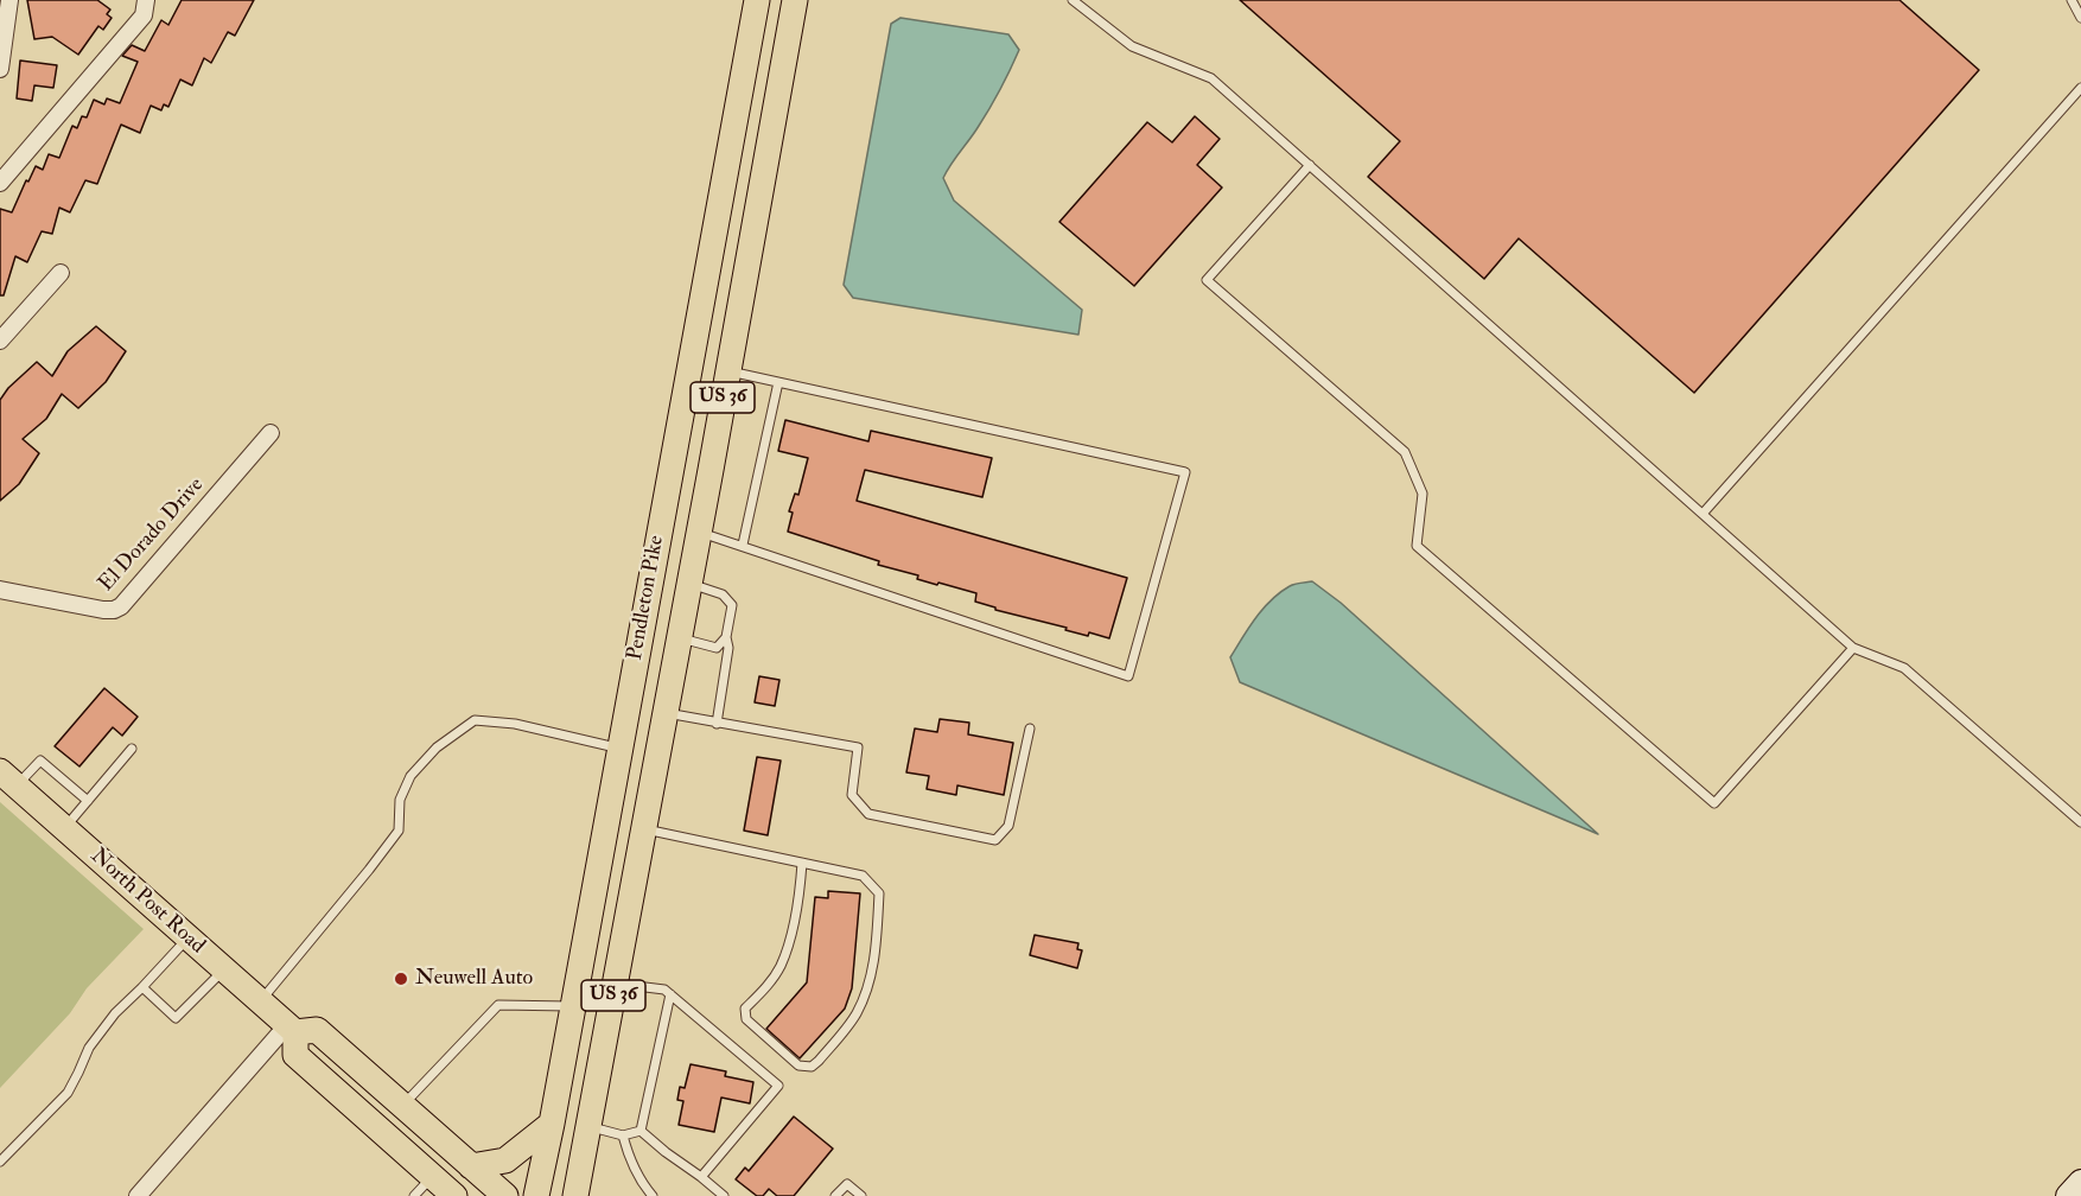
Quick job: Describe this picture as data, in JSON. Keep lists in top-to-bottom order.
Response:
{
  "streets": {
    "main road": ["US 36", "Pendleton Pike", "North Post Road"],
    "street": ["El Dorado Drive"]
  },
  "places": ["Neuwell Auto"]
}
